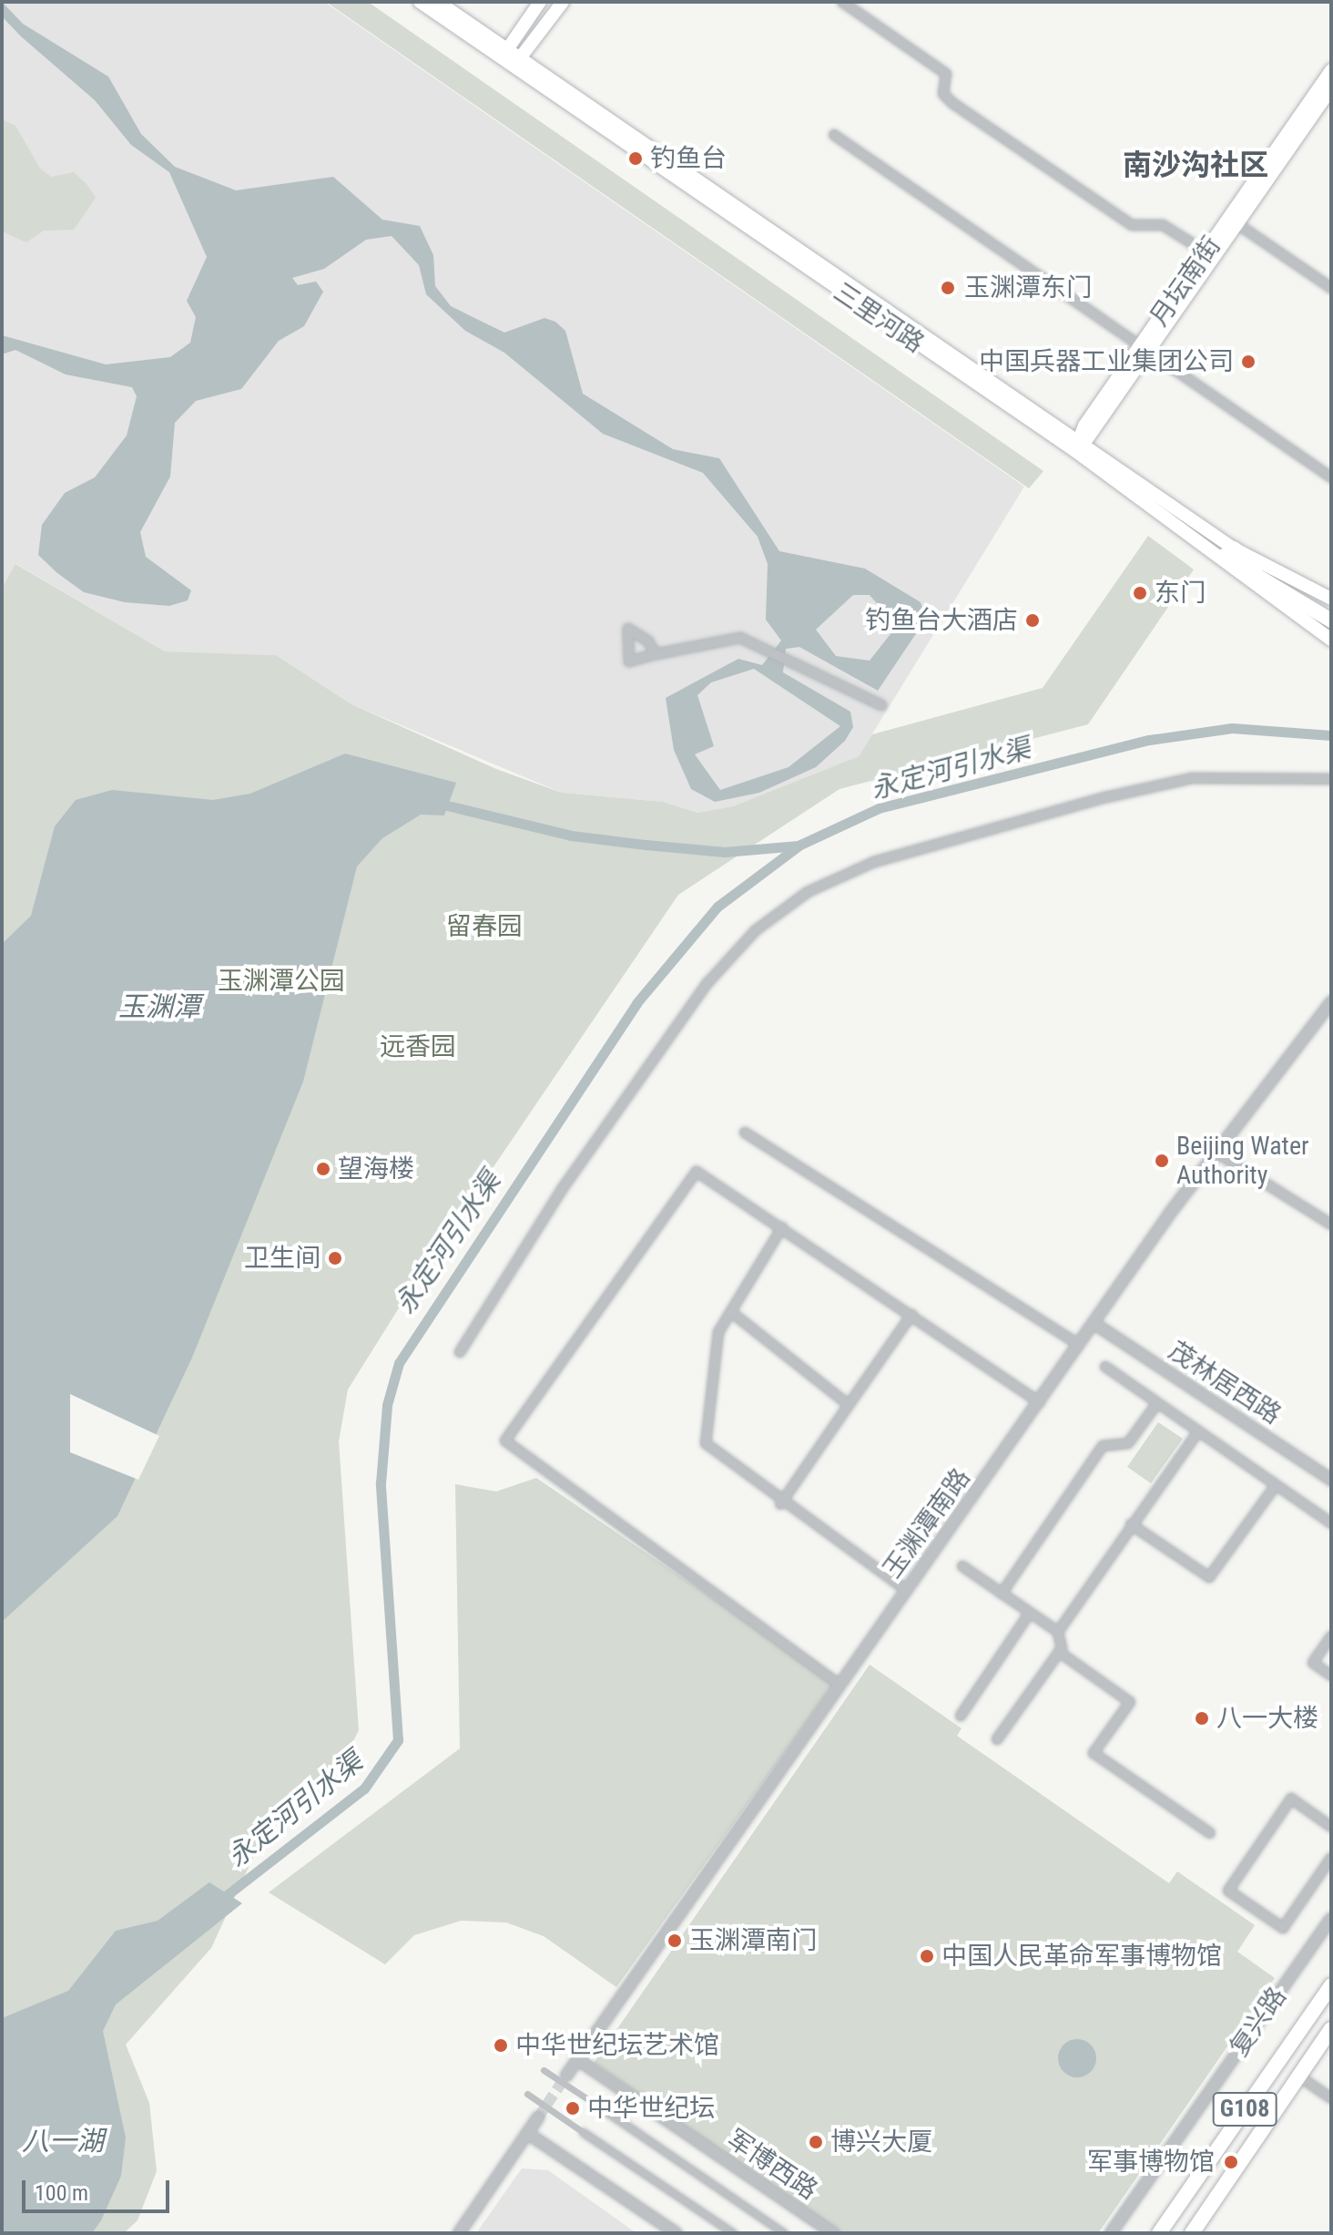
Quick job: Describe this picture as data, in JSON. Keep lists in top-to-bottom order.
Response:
{
  "streets": {
    "main road": [
      "月坛南街",
      "三里河路",
      "复兴路",
      "G108"
    ],
    "street": ["茂林居西路", "玉渊潭南路", "军博西路"]
  },
  "crossings": [
    ["月坛南街", "三里河路"],
    ["茂林居西路", "玉渊潭南路"],
    ["玉渊潭南路", "军博西路"]
  ],
  "districts": ["南沙沟社区"],
  "water": ["永定河引水渠", "玉渊潭", "八一湖"],
  "parks": ["留春园", "玉渊潭公园", "远香园"],
  "places": [
    "钓鱼台",
    "玉渊潭东门",
    "中国兵器工业集团公司",
    "东门",
    "钓鱼台大酒店",
    "Beijing Water Authority",
    "望海楼",
    "卫生间",
    "八一大楼",
    "玉渊潭南门",
    "中国人民革命军事博物馆",
    "中华世纪坛艺术馆",
    "中华世纪坛",
    "博兴大厦",
    "军事博物馆"
  ],
  "scale_bar": "100 m"
}
